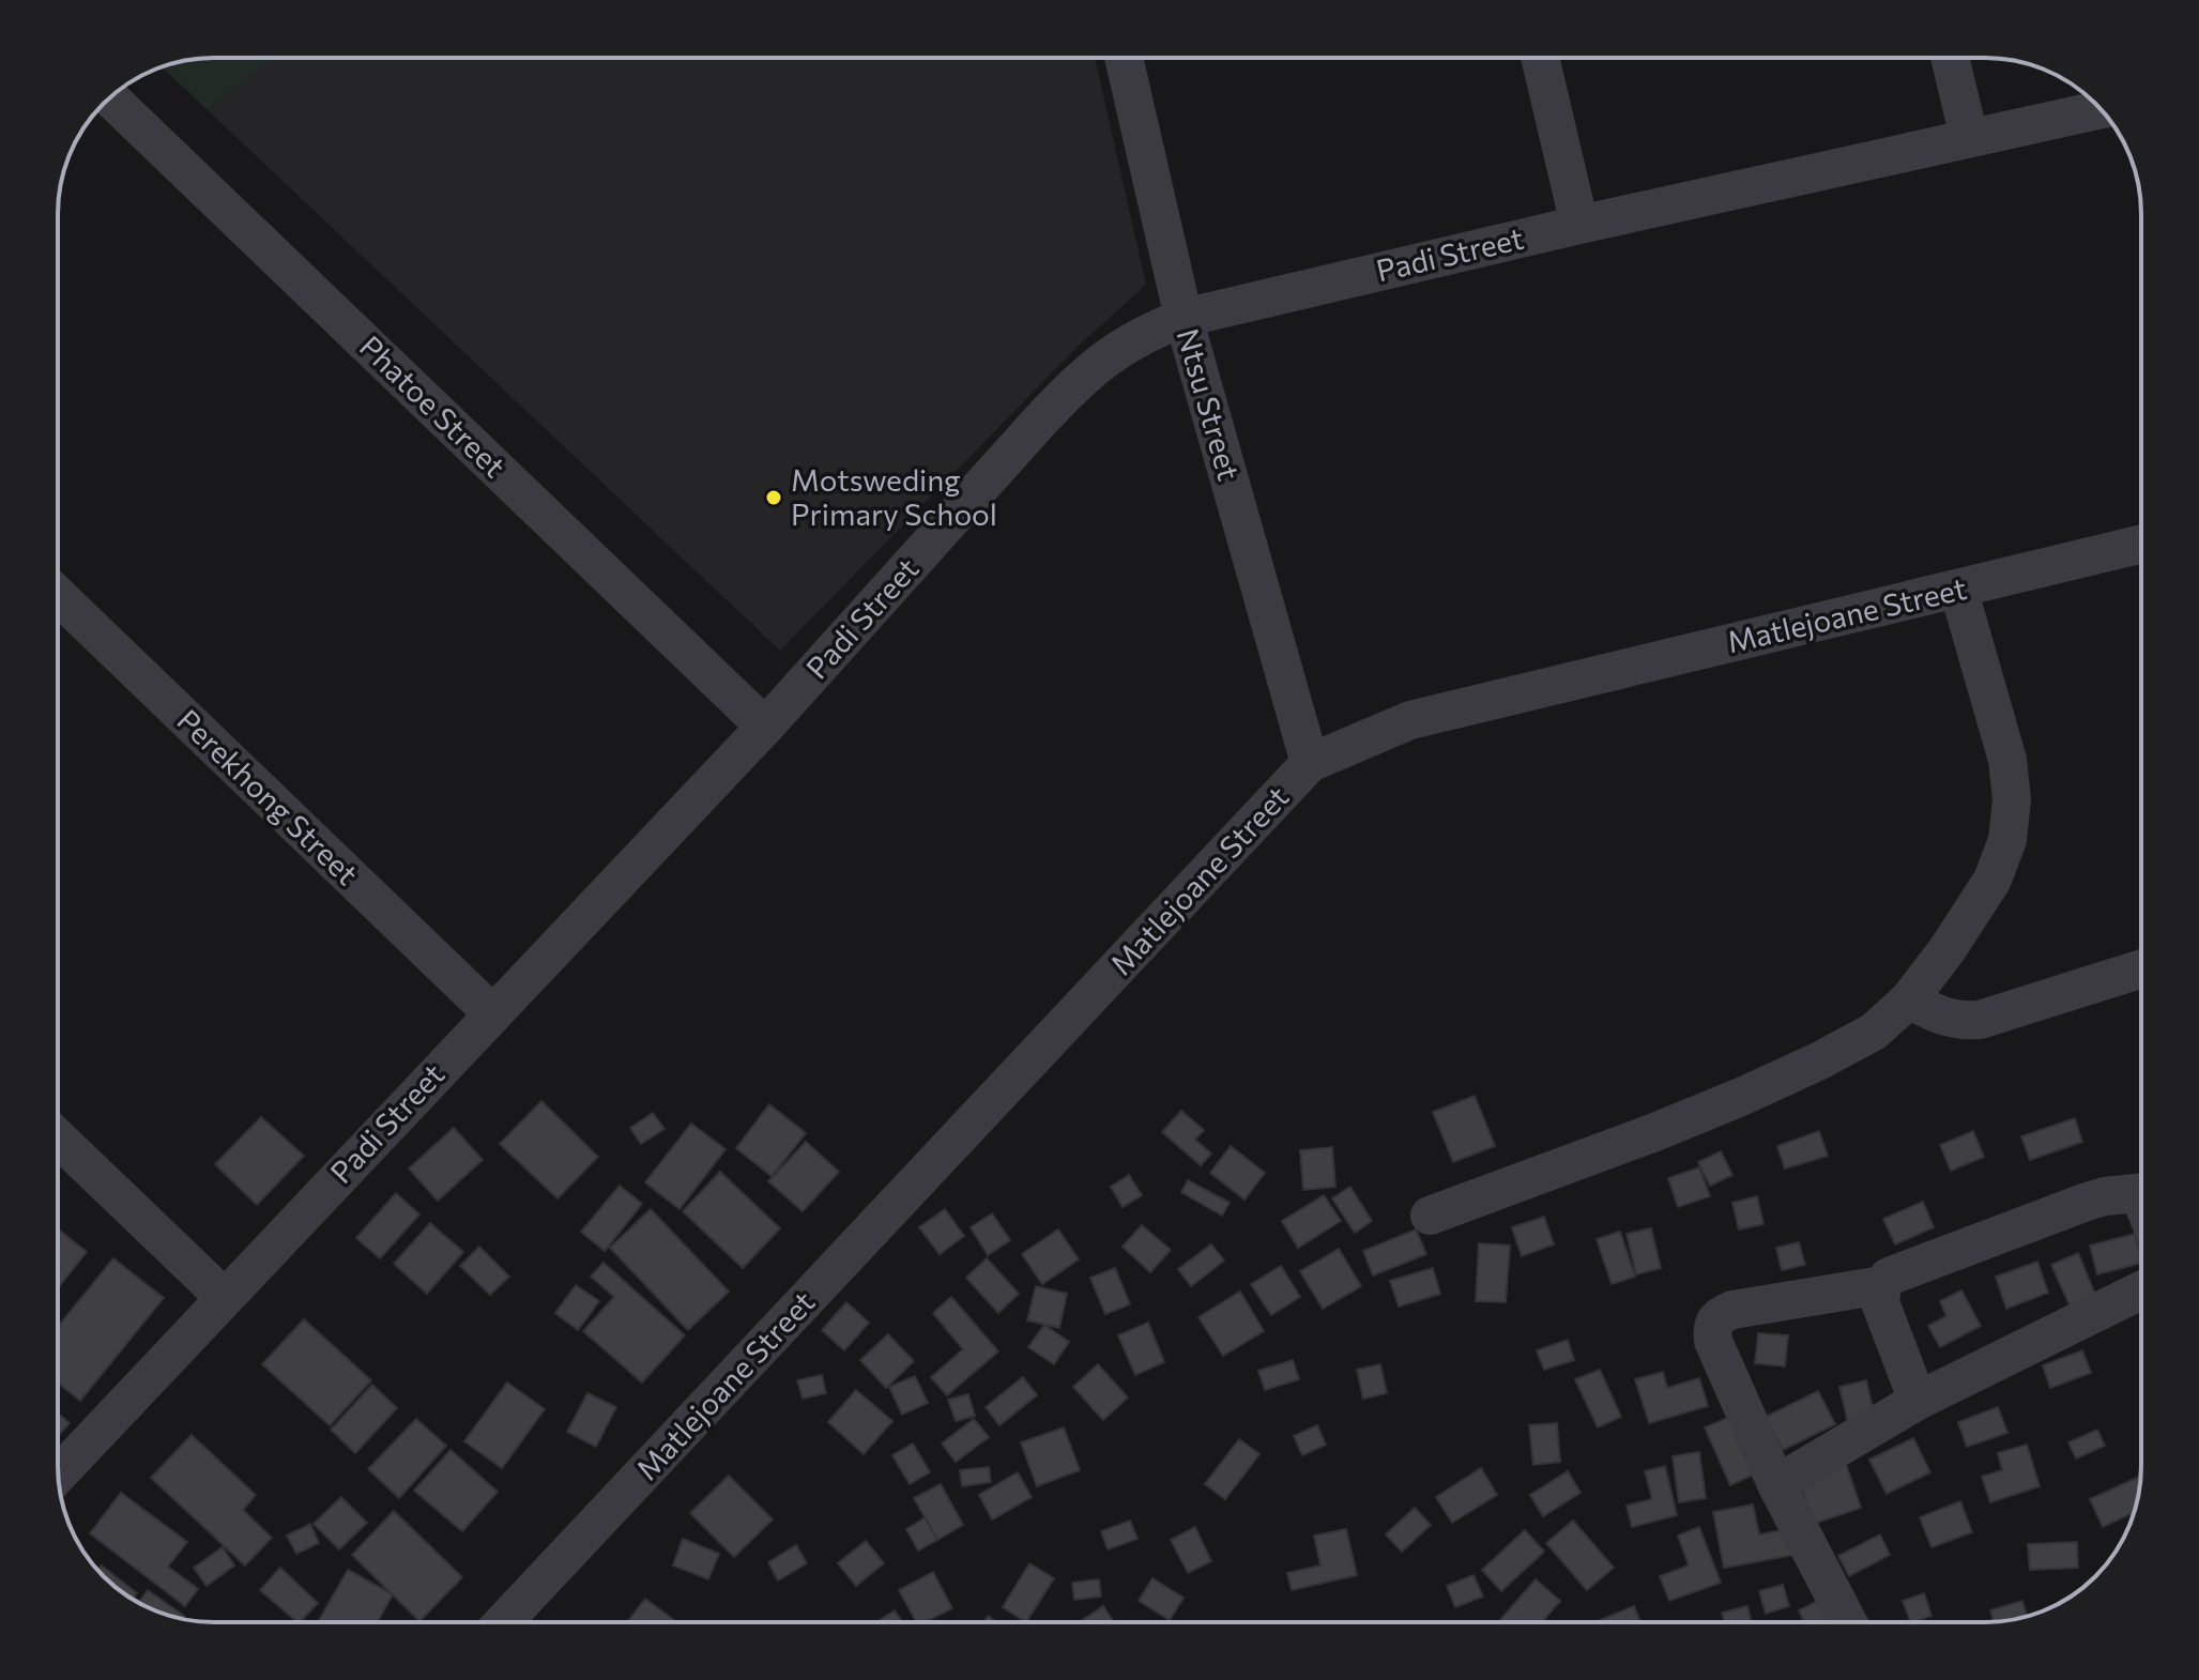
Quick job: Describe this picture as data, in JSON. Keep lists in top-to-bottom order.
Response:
{
  "streets": {
    "street": [
      "Padi Street",
      "Ntsu Street",
      "Phatoe Street",
      "Matlejoane Street",
      "Perekhong Street"
    ]
  },
  "crossings": [
    ["Padi Street", "Ntsu Street"],
    ["Padi Street", "Phatoe Street"],
    ["Padi Street", "Perekhong Street"],
    ["Ntsu Street", "Matlejoane Street"]
  ],
  "places": ["Motsweding Primary School"]
}
